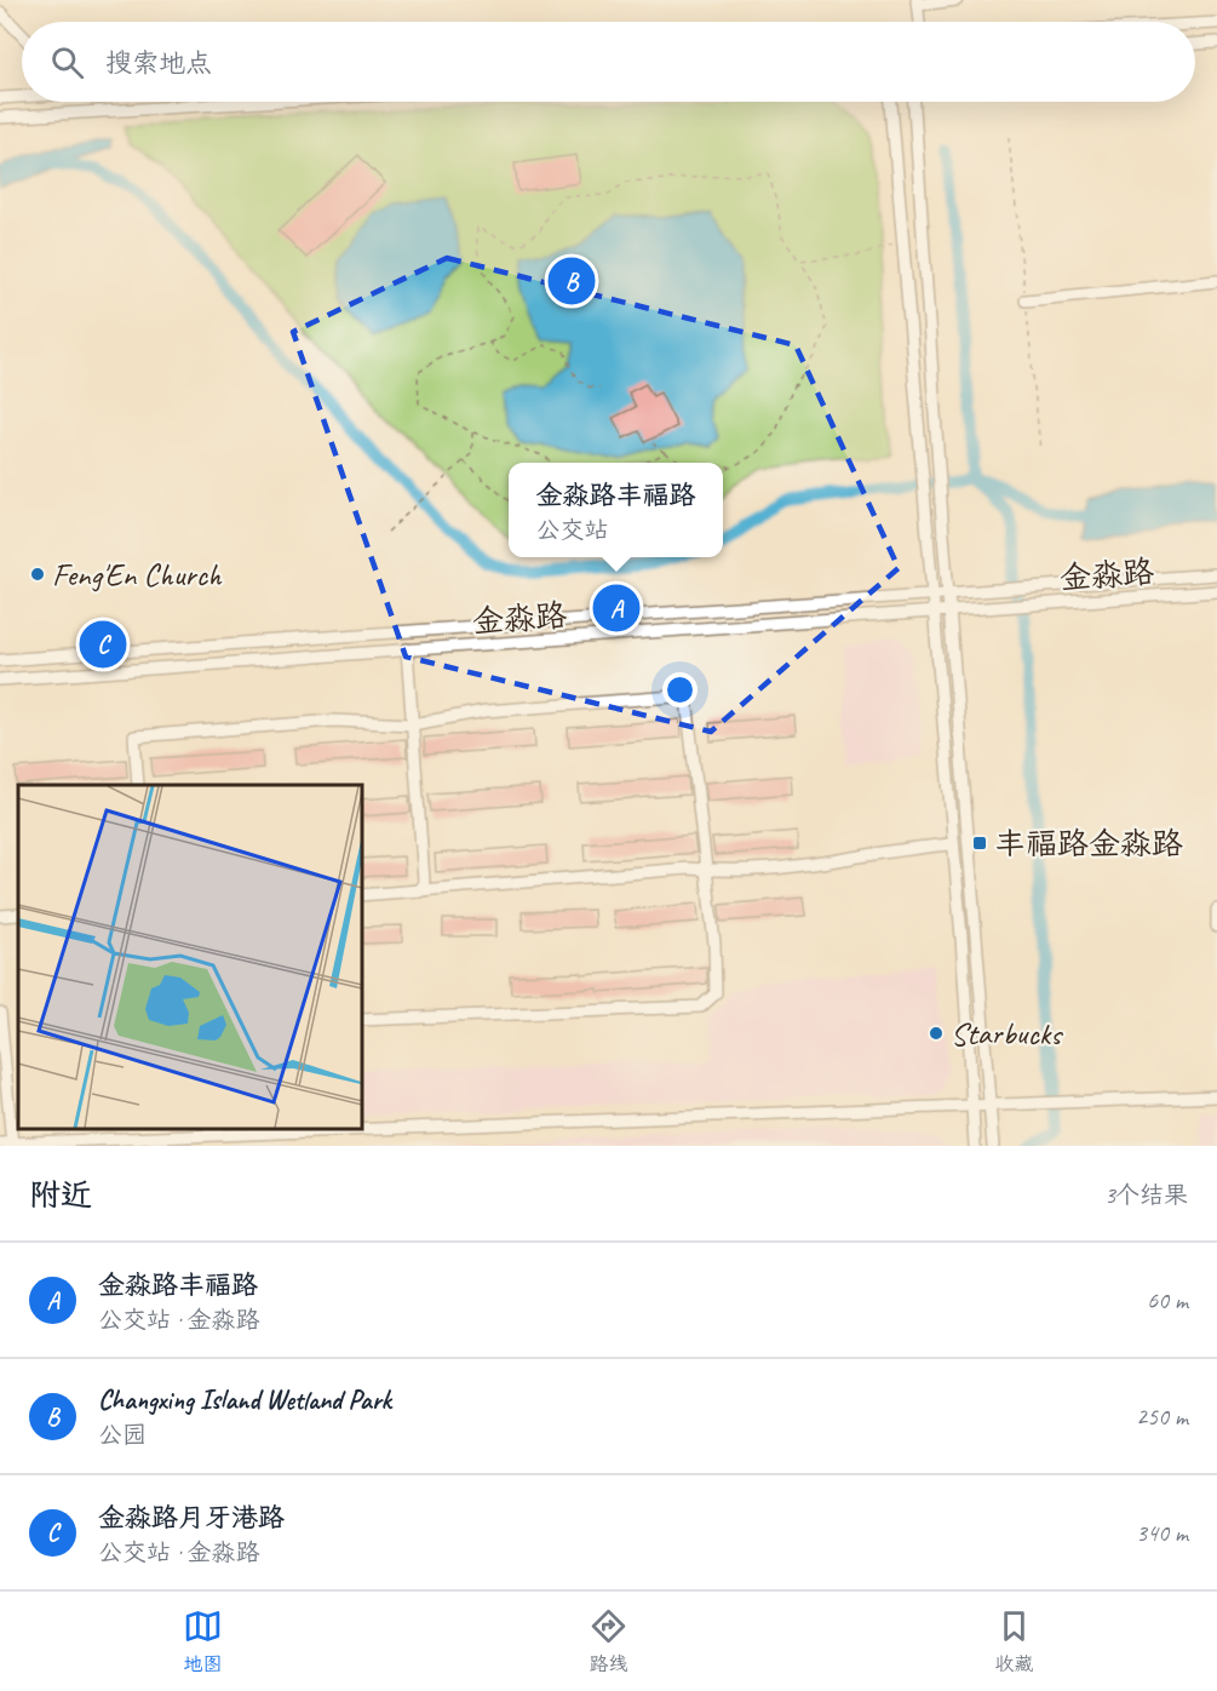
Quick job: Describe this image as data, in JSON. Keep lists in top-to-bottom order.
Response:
{
  "streets": {
    "street": ["金淼路"]
  },
  "places": {
    "other": ["Feng'En Church", "Starbucks"],
    "transit": ["丰福路金淼路"]
  },
  "page": {
    "search": "搜索地点",
    "pins": ["B", "A", "C"],
    "popup": ["金淼路丰福路", "公交站"],
    "heading": ["附近", "3个结果"],
    "list": [
      {
        "mark": "A",
        "name": "金淼路丰福路",
        "note": "公交站 · 金淼路",
        "value": "60 m"
      },
      {
        "mark": "B",
        "name": "Changxing Island Wetland Park",
        "note": "公园",
        "value": "250 m"
      },
      {
        "mark": "C",
        "name": "金淼路月牙港路",
        "note": "公交站 · 金淼路",
        "value": "340 m"
      }
    ],
    "nav": ["地图", "路线", "收藏"]
  }
}
